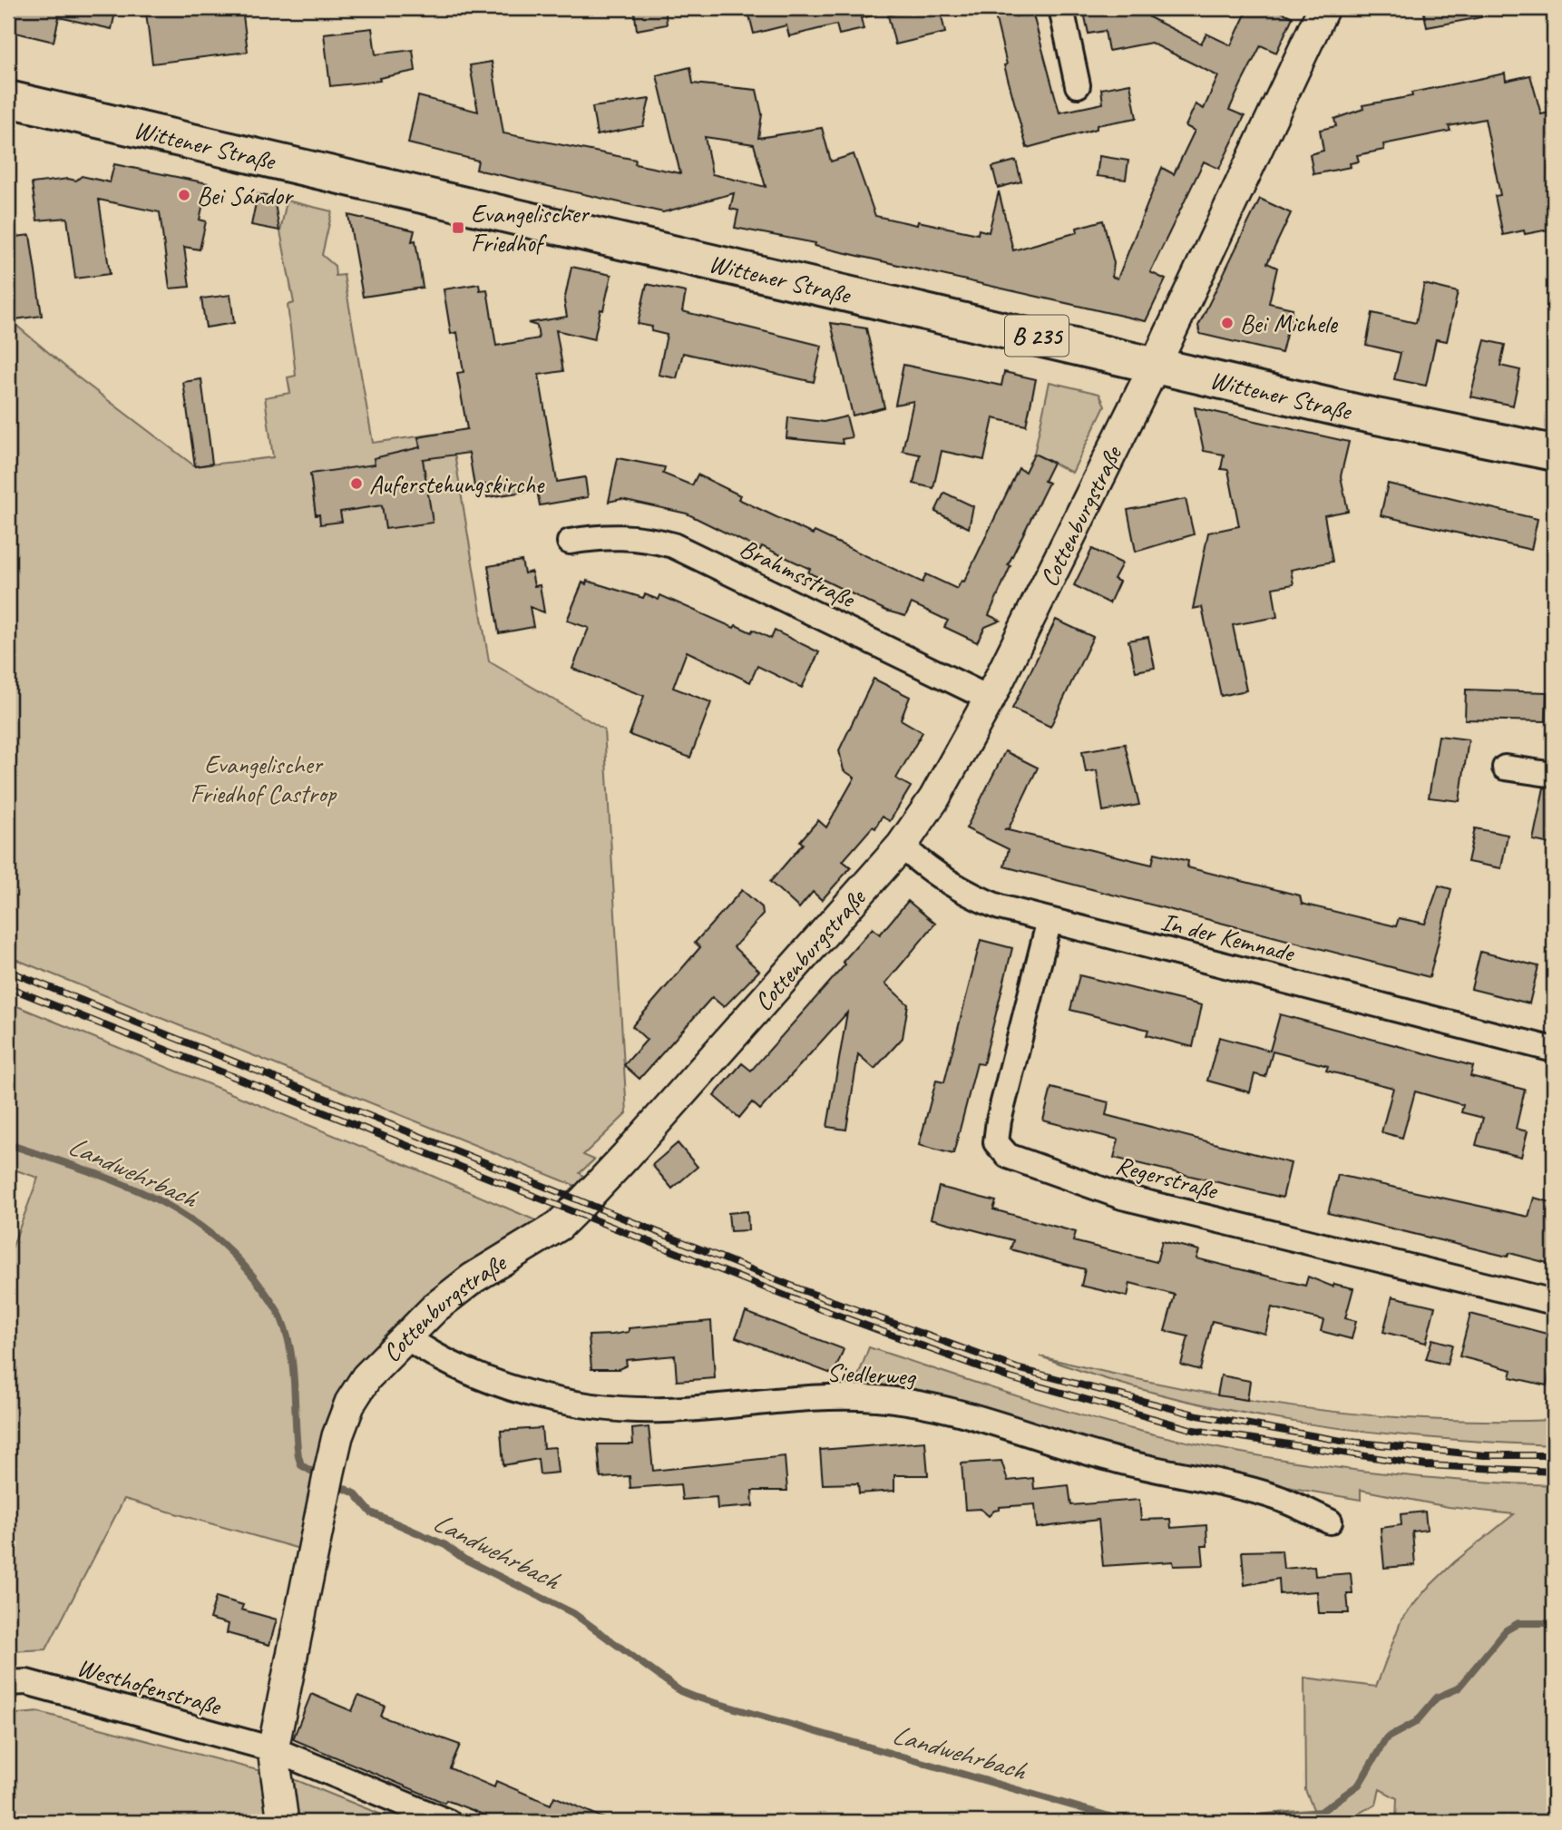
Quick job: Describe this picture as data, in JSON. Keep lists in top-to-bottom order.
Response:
{
  "streets": {
    "main road": ["Wittener Straße", "B 235"],
    "street": [
      "Cottenburgstraße",
      "Brahmsstraße",
      "In der Kemnade",
      "Regerstraße",
      "Siedlerweg",
      "Westhofenstraße"
    ]
  },
  "crossings": [
    ["Wittener Straße", "Cottenburgstraße"],
    ["Cottenburgstraße", "Brahmsstraße"],
    ["Cottenburgstraße", "In der Kemnade"],
    ["Cottenburgstraße", "Siedlerweg"],
    ["Cottenburgstraße", "Westhofenstraße"],
    ["In der Kemnade", "Regerstraße"]
  ],
  "water": ["Landwehrbach"],
  "parks": ["Evangelischer Friedhof Castrop"],
  "places": {
    "other": ["Bei Sándor", "Bei Michele", "Auferstehungskirche"],
    "transit": ["Evangelischer Friedhof"]
  }
}
